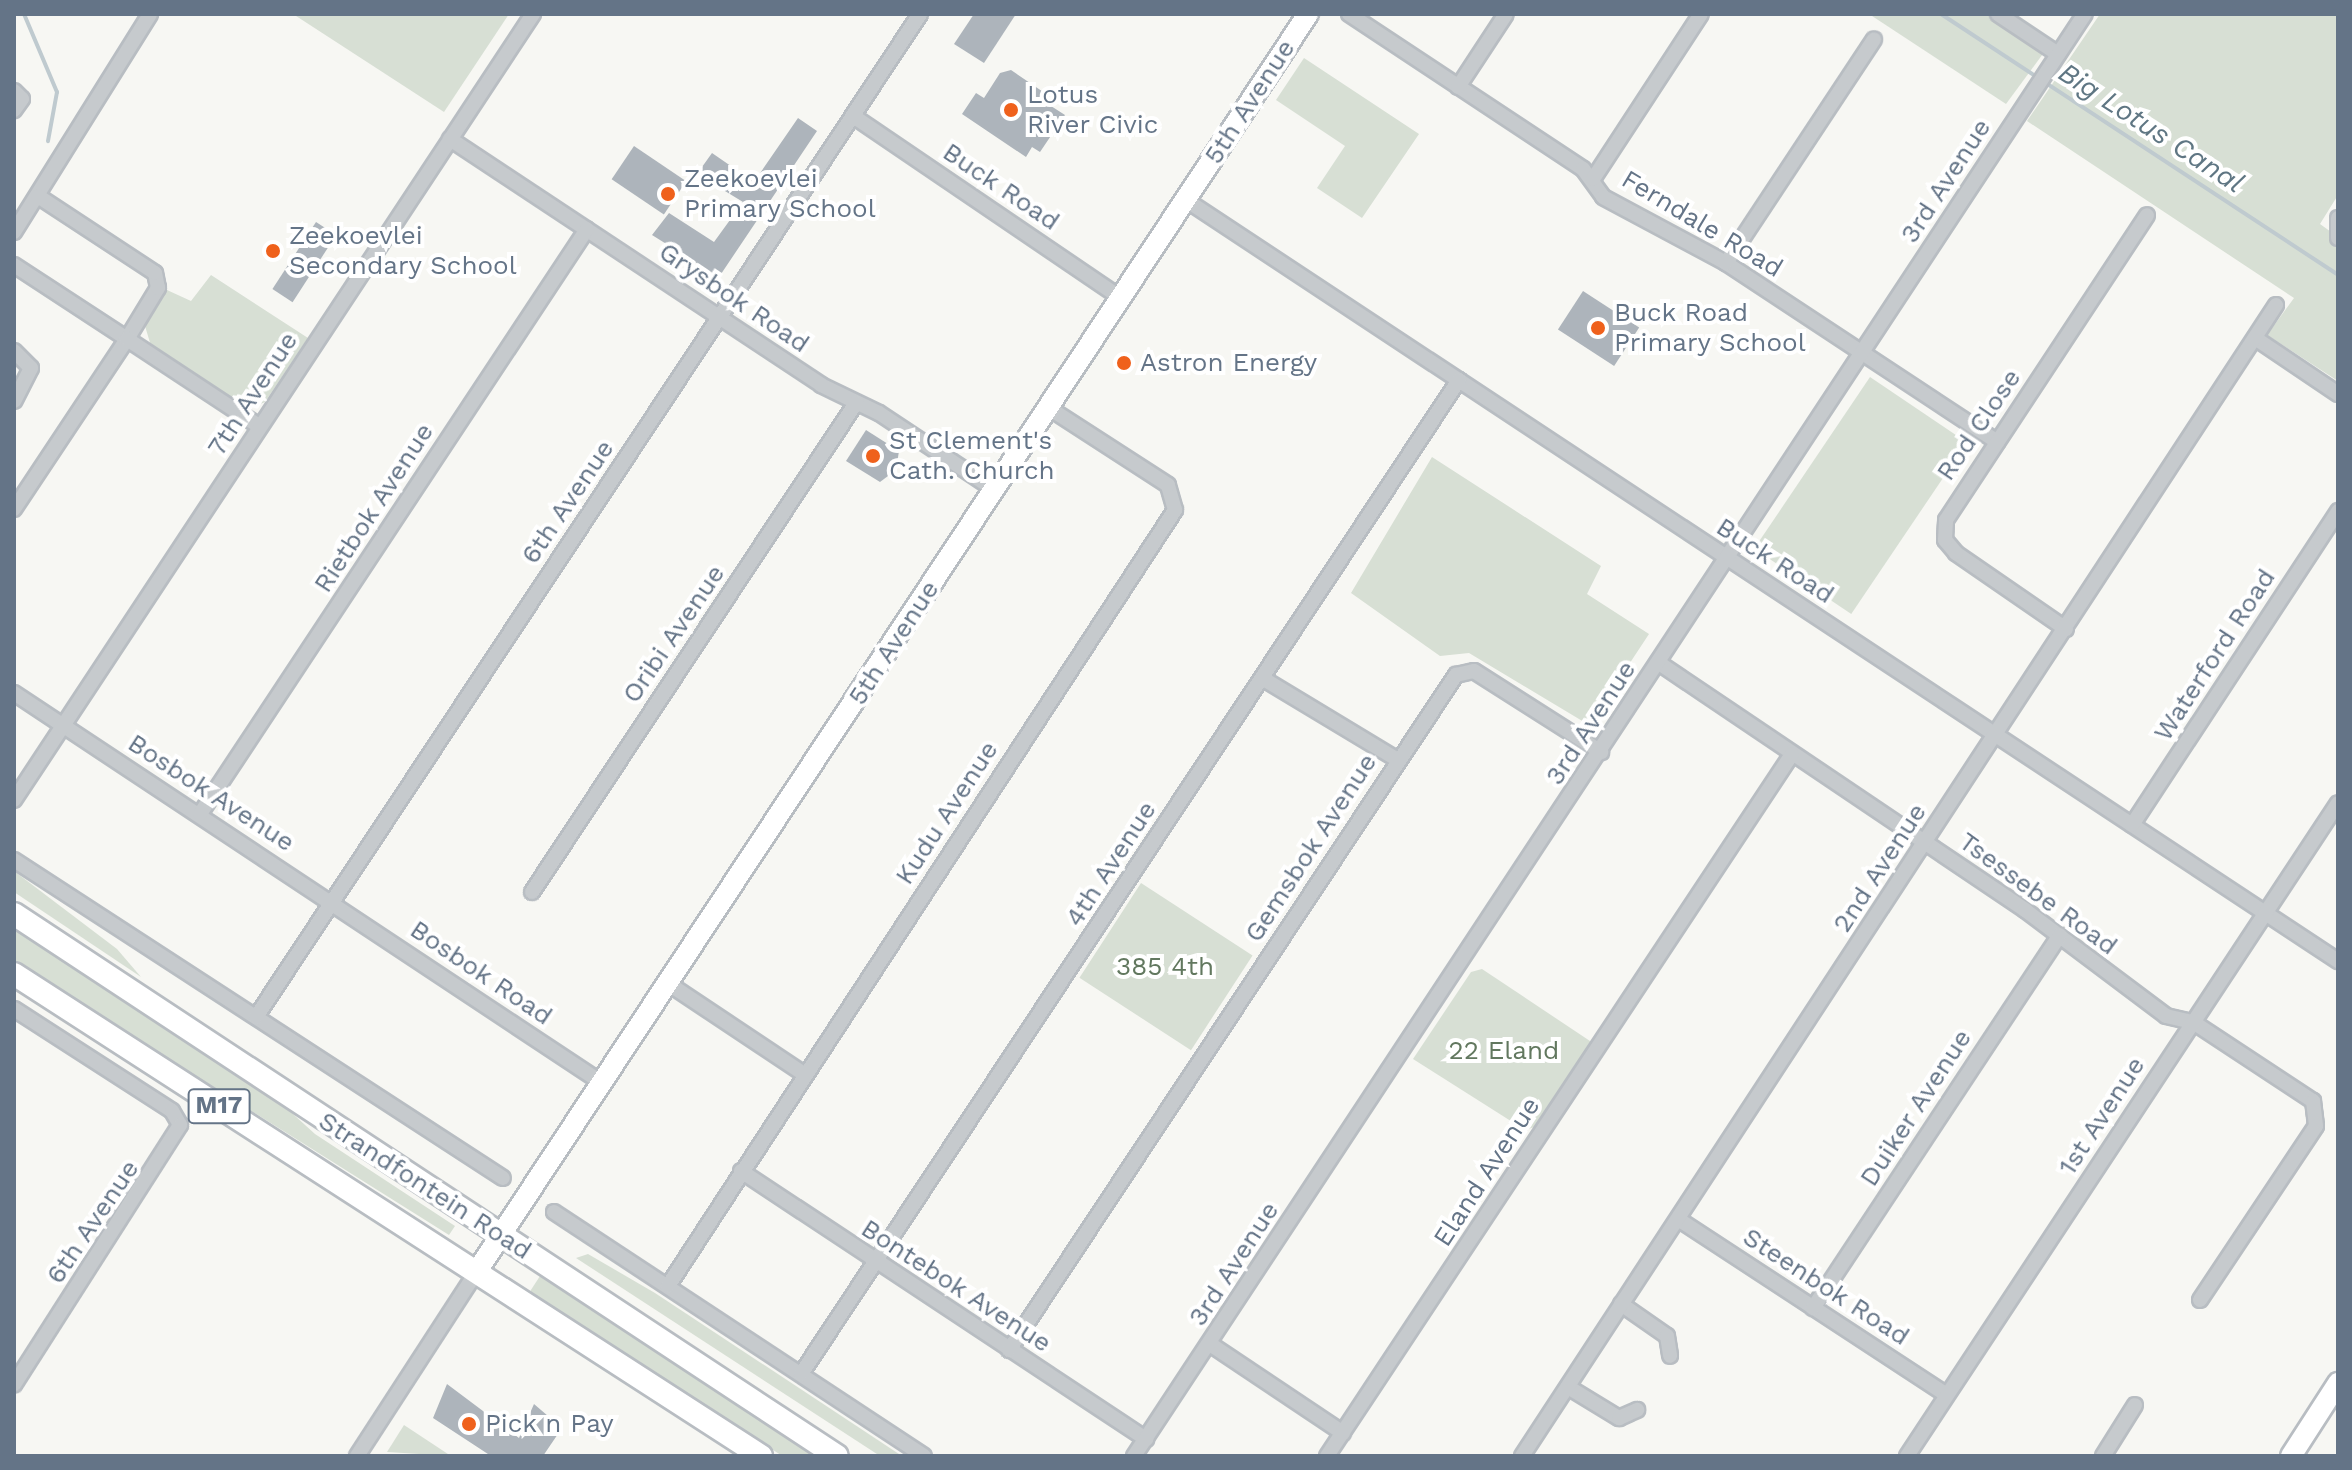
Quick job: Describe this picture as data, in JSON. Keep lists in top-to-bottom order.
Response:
{
  "streets": {
    "main road": ["5th Avenue", "M17", "Strandfontein Road"],
    "street": [
      "3rd Avenue",
      "Buck Road",
      "Ferndale Road",
      "Grysbok Road",
      "7th Avenue",
      "Rod Close",
      "6th Avenue",
      "Rietbok Avenue",
      "Oribi Avenue",
      "Waterford Road",
      "Bosbok Avenue",
      "Kudu Avenue",
      "Gemsbok Avenue",
      "4th Avenue",
      "2nd Avenue",
      "Tsessebe Road",
      "Bosbok Road",
      "Duiker Avenue",
      "1st Avenue",
      "Eland Avenue",
      "Bontebok Avenue",
      "Steenbok Road"
    ]
  },
  "crossings": [
    ["5th Avenue", "Buck Road"],
    ["5th Avenue", "Grysbok Road"],
    ["5th Avenue", "Kudu Avenue"],
    ["5th Avenue", "Bosbok Road"],
    ["5th Avenue", "Strandfontein Road"],
    ["3rd Avenue", "Buck Road"],
    ["3rd Avenue", "Ferndale Road"],
    ["3rd Avenue", "Gemsbok Avenue"],
    ["3rd Avenue", "Tsessebe Road"],
    ["3rd Avenue", "Bontebok Avenue"],
    ["Buck Road", "6th Avenue"],
    ["Buck Road", "Waterford Road"],
    ["Buck Road", "4th Avenue"],
    ["Buck Road", "2nd Avenue"],
    ["Buck Road", "1st Avenue"],
    ["Ferndale Road", "Rod Close"],
    ["Grysbok Road", "7th Avenue"],
    ["Grysbok Road", "6th Avenue"],
    ["Grysbok Road", "Rietbok Avenue"],
    ["Grysbok Road", "Oribi Avenue"],
    ["7th Avenue", "Bosbok Avenue"],
    ["Rod Close", "2nd Avenue"],
    ["6th Avenue", "Bosbok Avenue"],
    ["6th Avenue", "Bosbok Road"],
    ["6th Avenue", "Strandfontein Road"],
    ["Rietbok Avenue", "Bosbok Avenue"],
    ["Bosbok Avenue", "Bosbok Road"],
    ["Kudu Avenue", "Strandfontein Road"],
    ["Kudu Avenue", "Bontebok Avenue"],
    ["Gemsbok Avenue", "Bontebok Avenue"],
    ["4th Avenue", "Strandfontein Road"],
    ["4th Avenue", "Bontebok Avenue"],
    ["2nd Avenue", "Tsessebe Road"],
    ["2nd Avenue", "Steenbok Road"],
    ["Tsessebe Road", "Duiker Avenue"],
    ["Tsessebe Road", "1st Avenue"],
    ["Tsessebe Road", "Eland Avenue"],
    ["Duiker Avenue", "Steenbok Road"],
    ["1st Avenue", "Steenbok Road"]
  ],
  "water": ["Big Lotus Canal"],
  "parks": ["385 4th", "22 Eland"],
  "places": [
    "Lotus River Civic",
    "Zeekoevlei Primary School",
    "Zeekoevlei Secondary School",
    "Buck Road Primary School",
    "Astron Energy",
    "St Clement's Cath. Church",
    "Pick n Pay"
  ]
}
